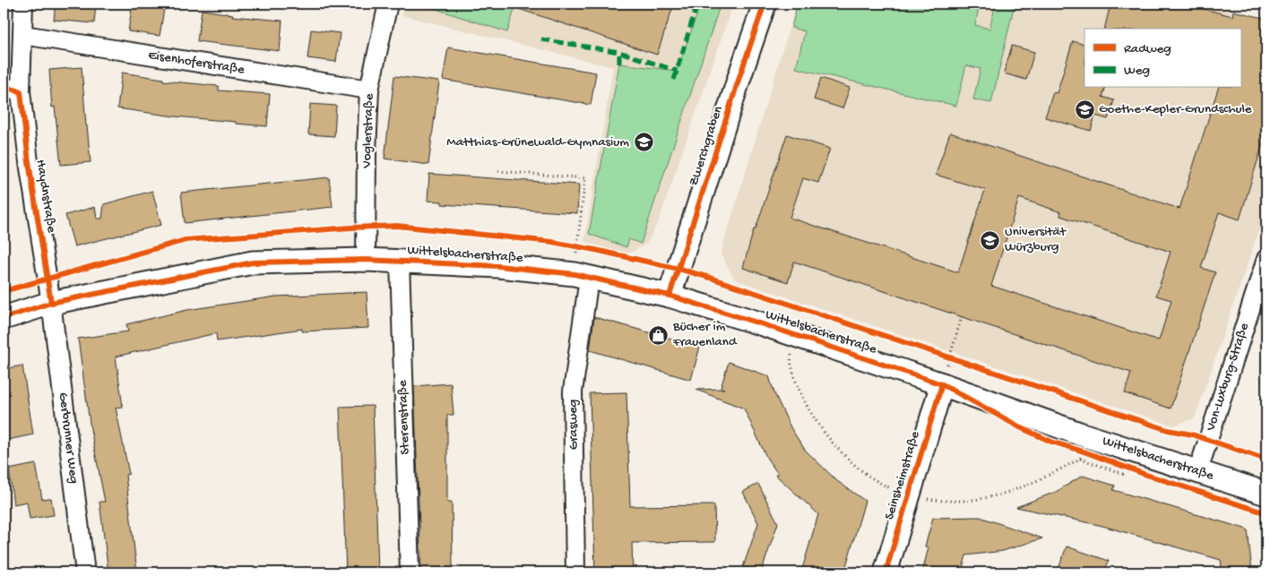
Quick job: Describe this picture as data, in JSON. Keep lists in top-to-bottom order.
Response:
{
  "streets": {
    "street": [
      "Eisenhoferstraße",
      "Voglerstraße",
      "Zwerchgraben",
      "Haydnstraße",
      "Wittelsbacherstraße",
      "Von-Luxburg-Straße",
      "Sterenstraße",
      "Grasweg",
      "Gerbrunner Weg",
      "Seinsheimstraße"
    ]
  },
  "crossings": [
    ["Eisenhoferstraße", "Voglerstraße"],
    ["Eisenhoferstraße", "Haydnstraße"],
    ["Voglerstraße", "Wittelsbacherstraße"],
    ["Zwerchgraben", "Wittelsbacherstraße"],
    ["Haydnstraße", "Wittelsbacherstraße"],
    ["Haydnstraße", "Gerbrunner Weg"],
    ["Wittelsbacherstraße", "Von-Luxburg-Straße"],
    ["Wittelsbacherstraße", "Sterenstraße"],
    ["Wittelsbacherstraße", "Grasweg"],
    ["Wittelsbacherstraße", "Gerbrunner Weg"],
    ["Wittelsbacherstraße", "Seinsheimstraße"]
  ],
  "places": {
    "school or university": ["Goethe-Kepler-Grundschule", "Matthias-Grünewald-Gymnasium", "Universität Würzburg"],
    "shop": ["Bücher im Frauenland"]
  },
  "legend": ["Radweg", "Weg"]
}
